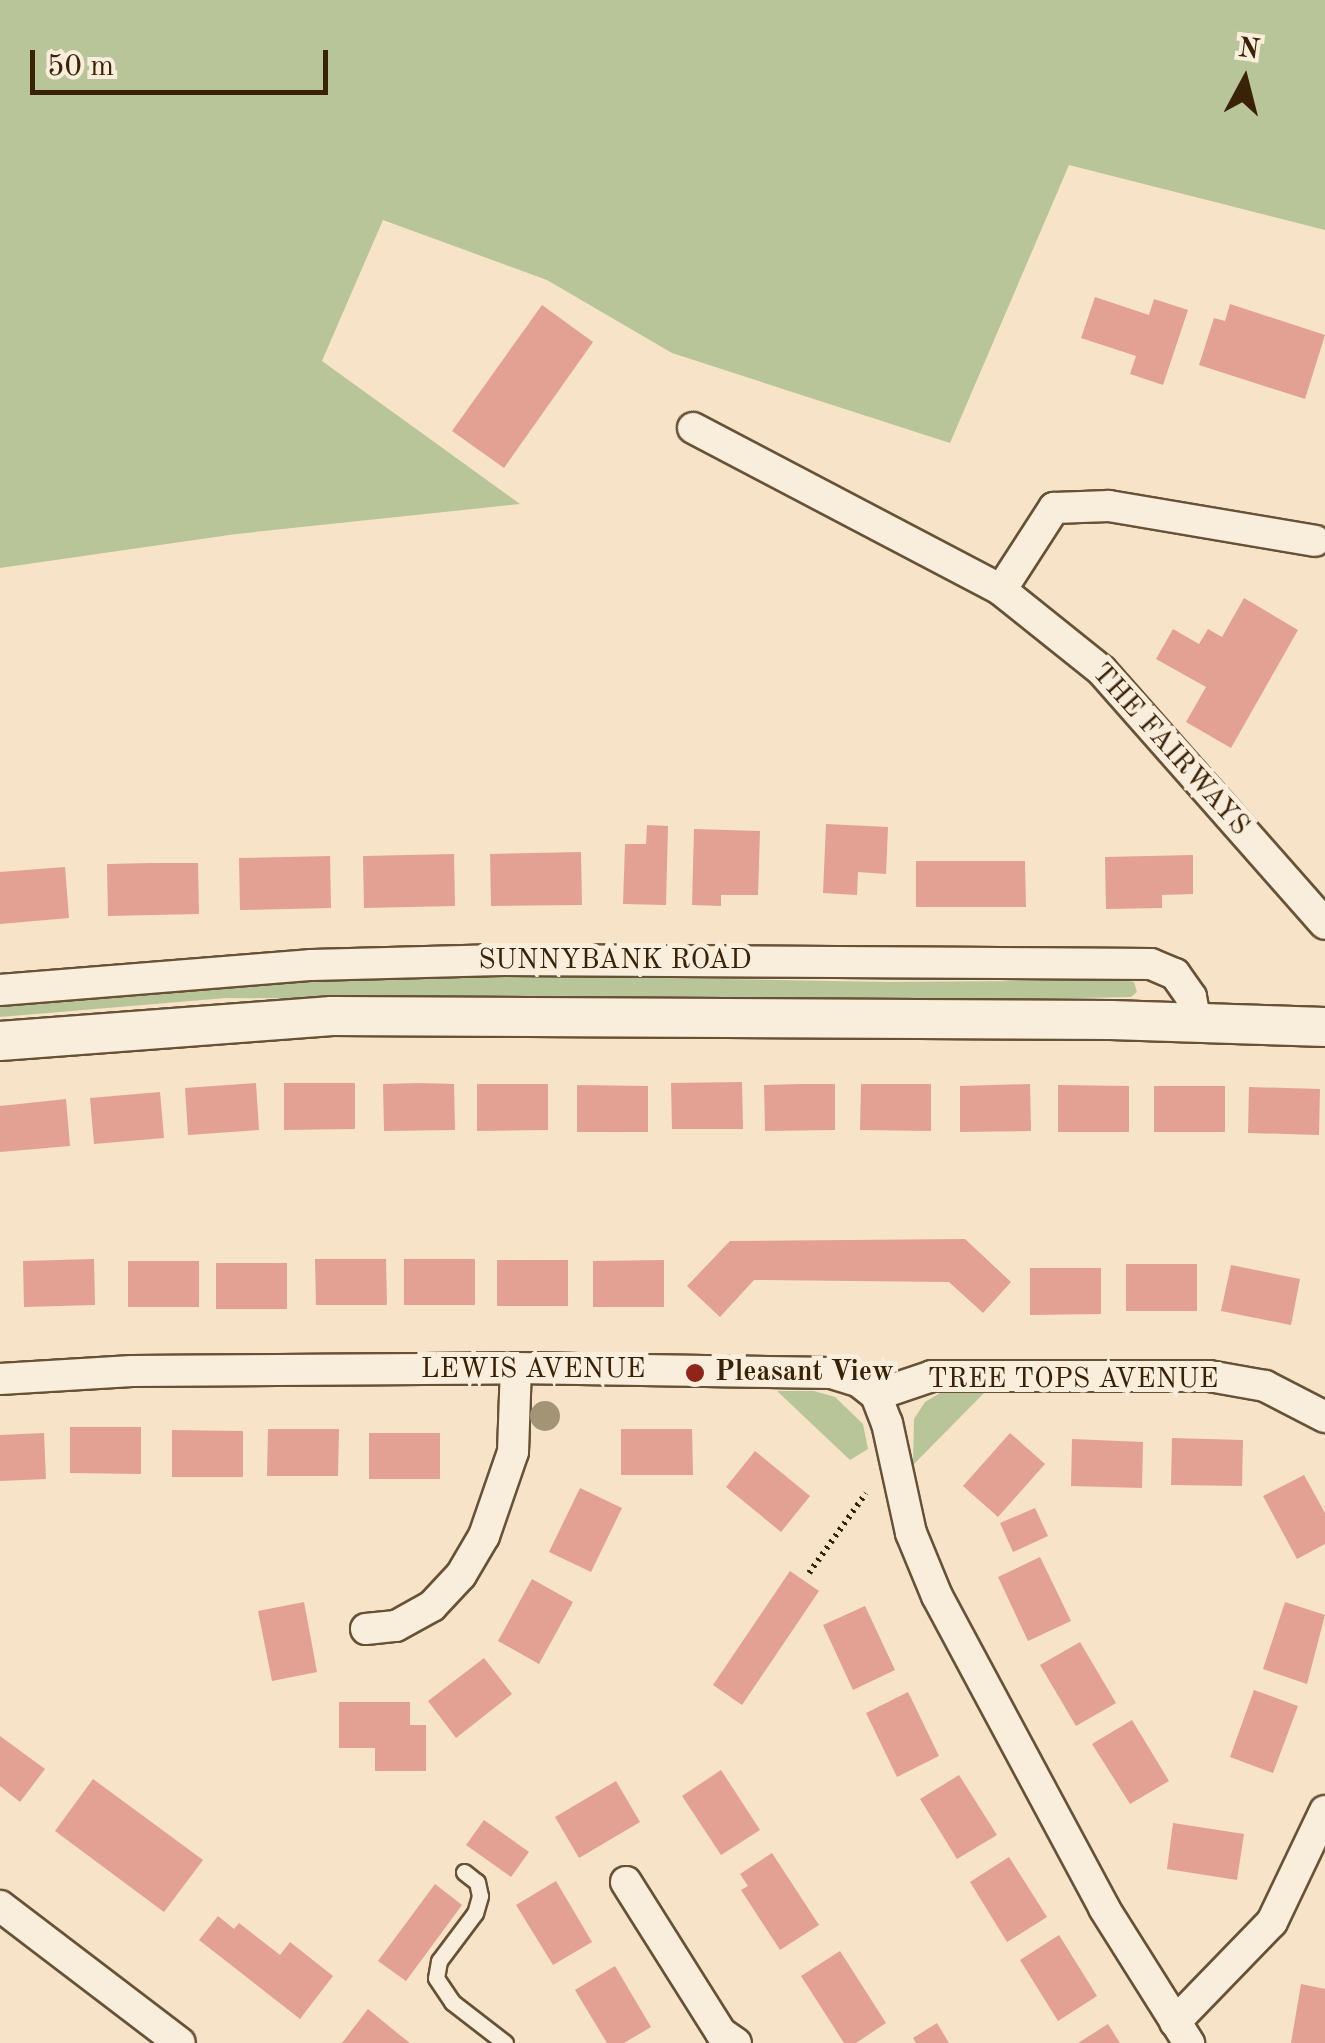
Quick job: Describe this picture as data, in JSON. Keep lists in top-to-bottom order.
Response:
{
  "streets": {
    "street": [
      "THE FAIRWAYS",
      "SUNNYBANK ROAD",
      "LEWIS AVENUE",
      "TREE TOPS AVENUE"
    ]
  },
  "crossings": [
    ["LEWIS AVENUE", "TREE TOPS AVENUE"]
  ],
  "places": ["Pleasant View"],
  "scale_bar": "50 m",
  "north": "top"
}
